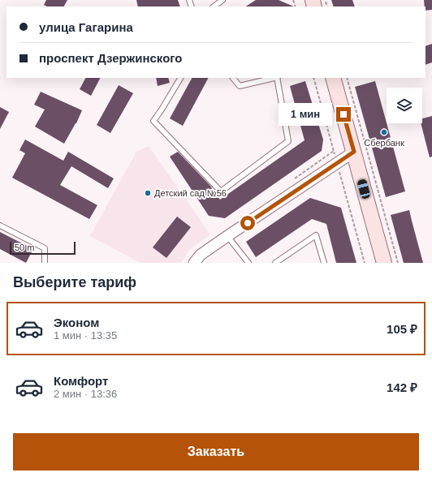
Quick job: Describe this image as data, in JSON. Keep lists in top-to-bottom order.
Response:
{
  "places": ["Сбербанк", "Детский сад №56"],
  "scale_bar": "50 m",
  "page": {
    "banner": ["улица Гагарина", "проспект Дзержинского"],
    "bubble": "1 мин",
    "scale": "50 m",
    "heading": "Выберите тариф",
    "list": [
      {
        "name": "Эконом",
        "note": "1 мин · 13:35",
        "value": "105 ₽"
      },
      {
        "name": "Комфорт",
        "note": "2 мин · 13:36",
        "value": "142 ₽"
      }
    ],
    "buttons": "Заказать"
  }
}
